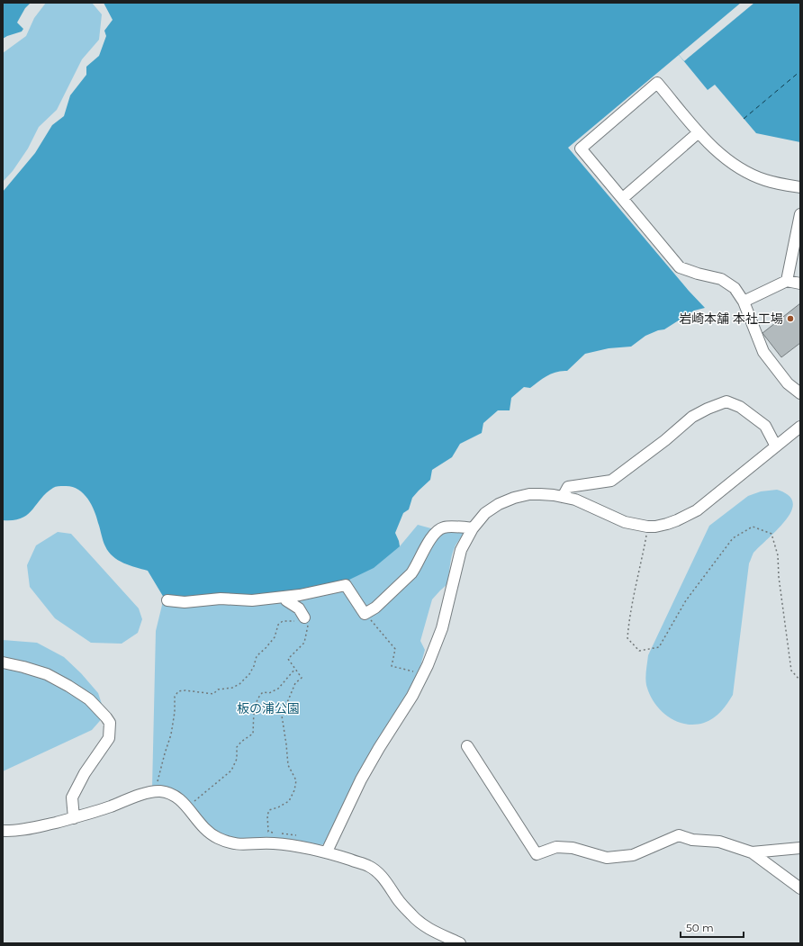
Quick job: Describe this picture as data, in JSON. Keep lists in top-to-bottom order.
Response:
{
  "parks": ["板の浦公園"],
  "places": ["岩崎本舗 本社工場"],
  "scale_bar": "50 m"
}
